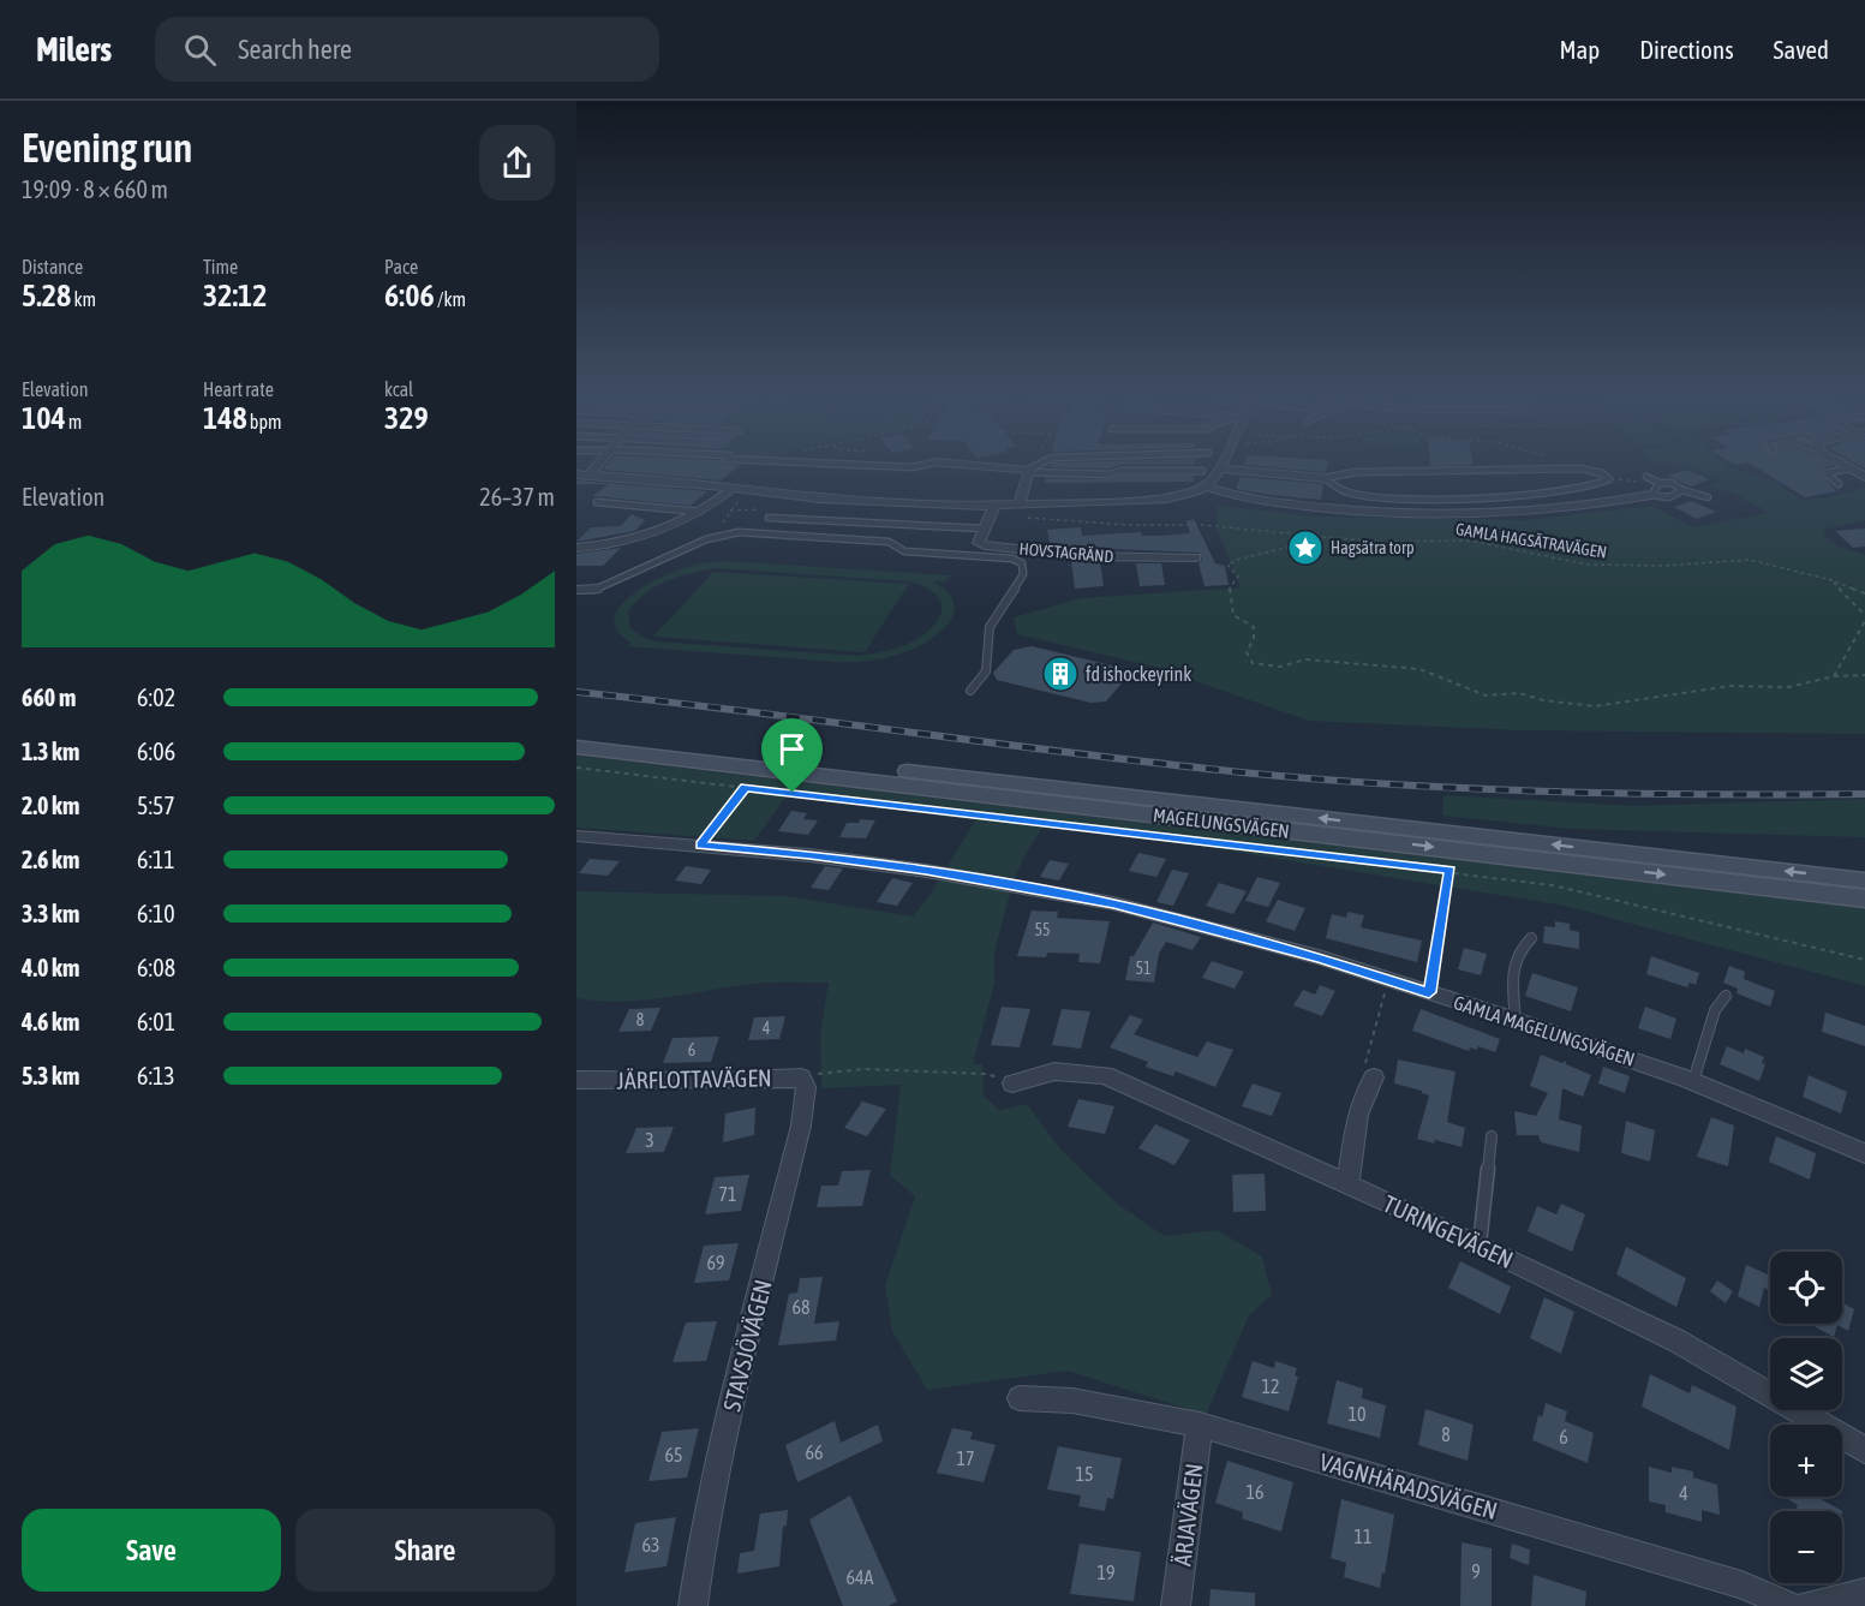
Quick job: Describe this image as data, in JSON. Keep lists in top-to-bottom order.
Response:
{
  "streets": {
    "main road": ["MAGELUNGSVÄGEN"],
    "street": [
      "HOVSTAGRÄND",
      "GAMLA MAGELUNGSVÄGEN",
      "JÄRFLOTTAVÄGEN",
      "TURINGEVÄGEN",
      "STAVSJÖVÄGEN",
      "VAGNHÄRADSVÄGEN",
      "ÄRJAVÄGEN"
    ],
    "path": ["GAMLA HAGSÄTRAVÄGEN"]
  },
  "crossings": [
    ["JÄRFLOTTAVÄGEN", "STAVSJÖVÄGEN"],
    ["VAGNHÄRADSVÄGEN", "ÄRJAVÄGEN"]
  ],
  "places": {
    "place": ["Hagsätra torp"],
    "building": ["fd ishockeyrink"]
  },
  "house_numbers": [
    "55",
    "51",
    "8",
    "4",
    "6",
    "3",
    "71",
    "69",
    "68",
    "12",
    "10",
    "8",
    "6",
    "66",
    "65",
    "17",
    "15",
    "16",
    "4",
    "11",
    "63",
    "9",
    "19",
    "64A"
  ],
  "page": {
    "header": "Milers",
    "search": "Search here",
    "nav": ["Map", "Directions", "Saved"],
    "heading": ["Evening run", "19:09 · 8 × 660 m"],
    "stats": [
      ["Distance", "5.28 km"],
      ["Time", "32:12"],
      ["Pace", "6:06 /km"],
      ["Elevation", "104 m"],
      ["Heart rate", "148 bpm"],
      ["kcal", "329"]
    ],
    "chart": ["Elevation", "26–37 m"],
    "list": [
      {
        "name": "660 m",
        "note": "6:02"
      },
      {
        "name": "1.3 km",
        "note": "6:06"
      },
      {
        "name": "2.0 km",
        "note": "5:57"
      },
      {
        "name": "2.6 km",
        "note": "6:11"
      },
      {
        "name": "3.3 km",
        "note": "6:10"
      },
      {
        "name": "4.0 km",
        "note": "6:08"
      },
      {
        "name": "4.6 km",
        "note": "6:01"
      },
      {
        "name": "5.3 km",
        "note": "6:13"
      }
    ],
    "map_buttons": ["+", "−"],
    "buttons": ["Save", "Share"]
  }
}
